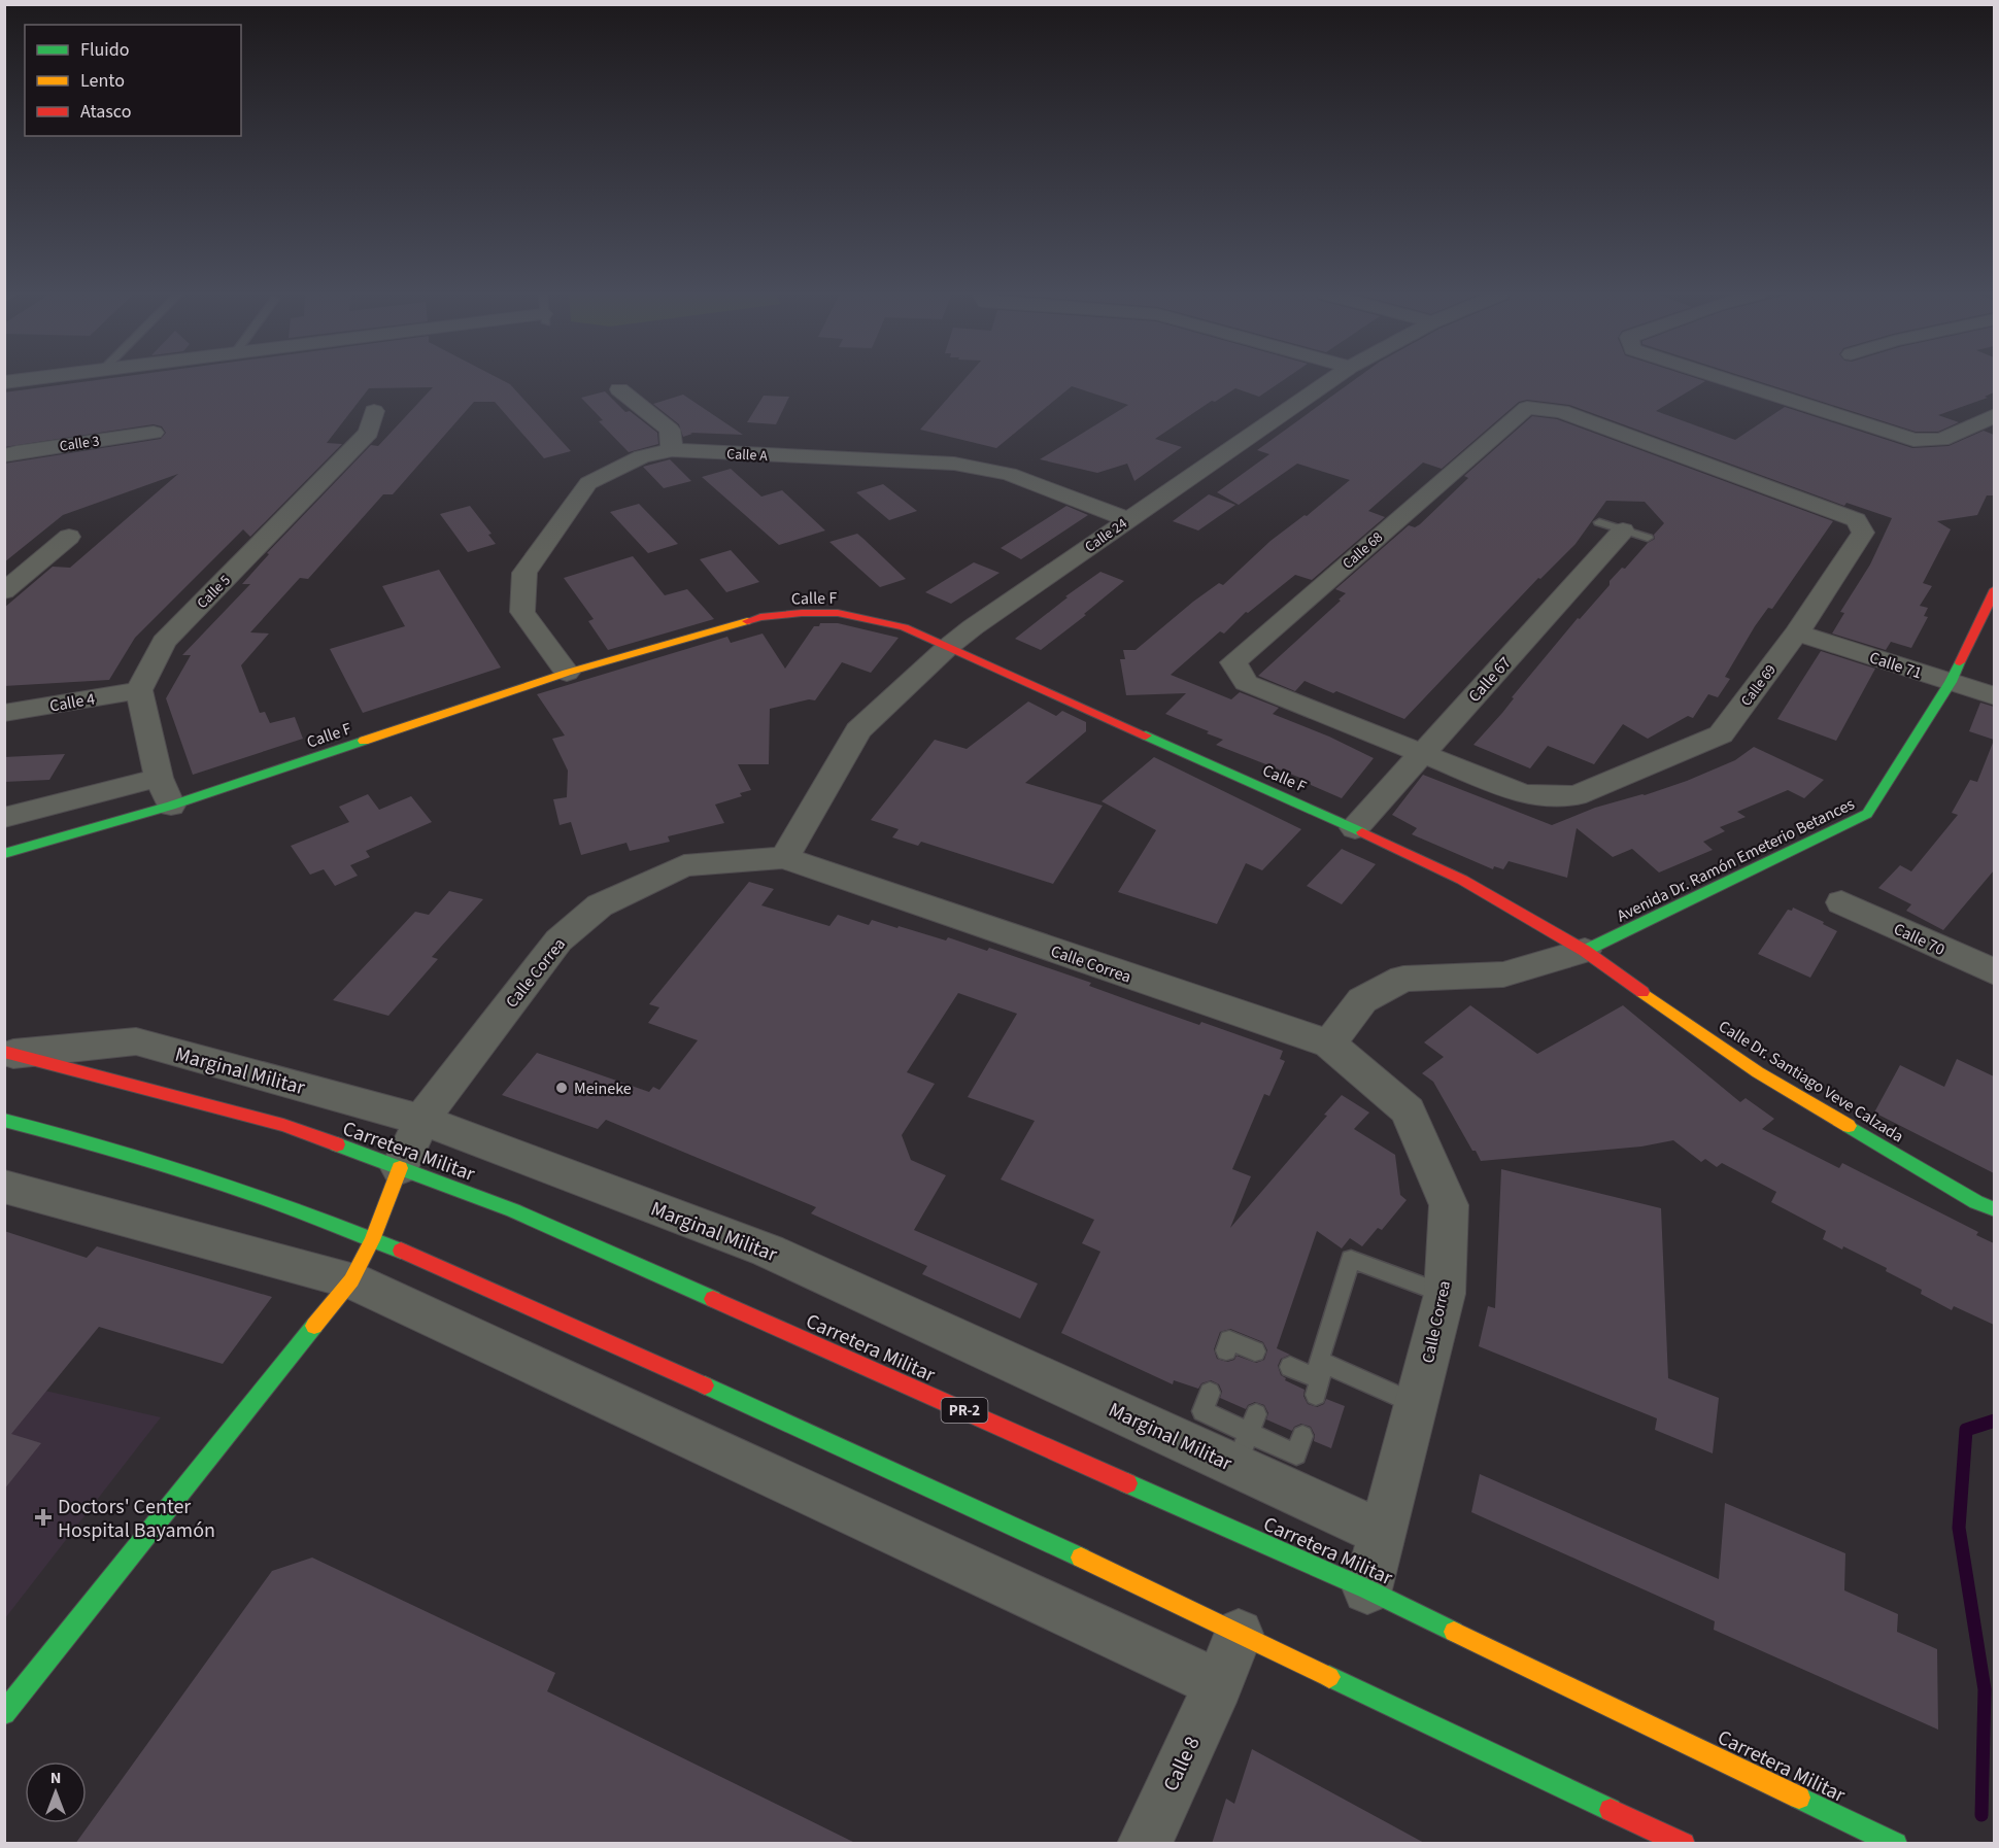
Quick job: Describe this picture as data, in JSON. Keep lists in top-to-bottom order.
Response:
{
  "streets": {
    "street": [
      "Calle 3",
      "Calle A",
      "Calle 24",
      "Calle 68",
      "Calle 5",
      "Calle F",
      "Calle 71",
      "Calle 67",
      "Calle 69",
      "Calle 4",
      "Avenida Dr. Ramón Emeterio Betances",
      "Calle 70",
      "Calle Correa",
      "Marginal Militar",
      "Calle Dr. Santiago Veve Calzada",
      "Carretera Militar",
      "PR-2",
      "Calle 8"
    ]
  },
  "crossings": [
    ["Calle A", "Calle 24"],
    ["Calle A", "Calle F"],
    ["Calle 24", "Calle F"],
    ["Calle 24", "Calle Correa"],
    ["Calle 68", "Calle 67"],
    ["Calle 68", "Calle 69"],
    ["Calle 5", "Calle 4"],
    ["Calle F", "Calle 67"],
    ["Calle F", "Avenida Dr. Ramón Emeterio Betances"],
    ["Calle F", "Calle Dr. Santiago Veve Calzada"],
    ["Calle 71", "Calle 69"],
    ["Calle 71", "Avenida Dr. Ramón Emeterio Betances"],
    ["Calle 67", "Calle 69"],
    ["Avenida Dr. Ramón Emeterio Betances", "Calle Dr. Santiago Veve Calzada"],
    ["Calle Correa", "Marginal Militar"],
    ["Calle Correa", "Carretera Militar"],
    ["Marginal Militar", "Carretera Militar"]
  ],
  "places": {
    "other": ["Meineke"],
    "health": ["Doctors' Center Hospital Bayamón"]
  },
  "legend": ["Fluido", "Lento", "Atasco"],
  "north": "top"
}
